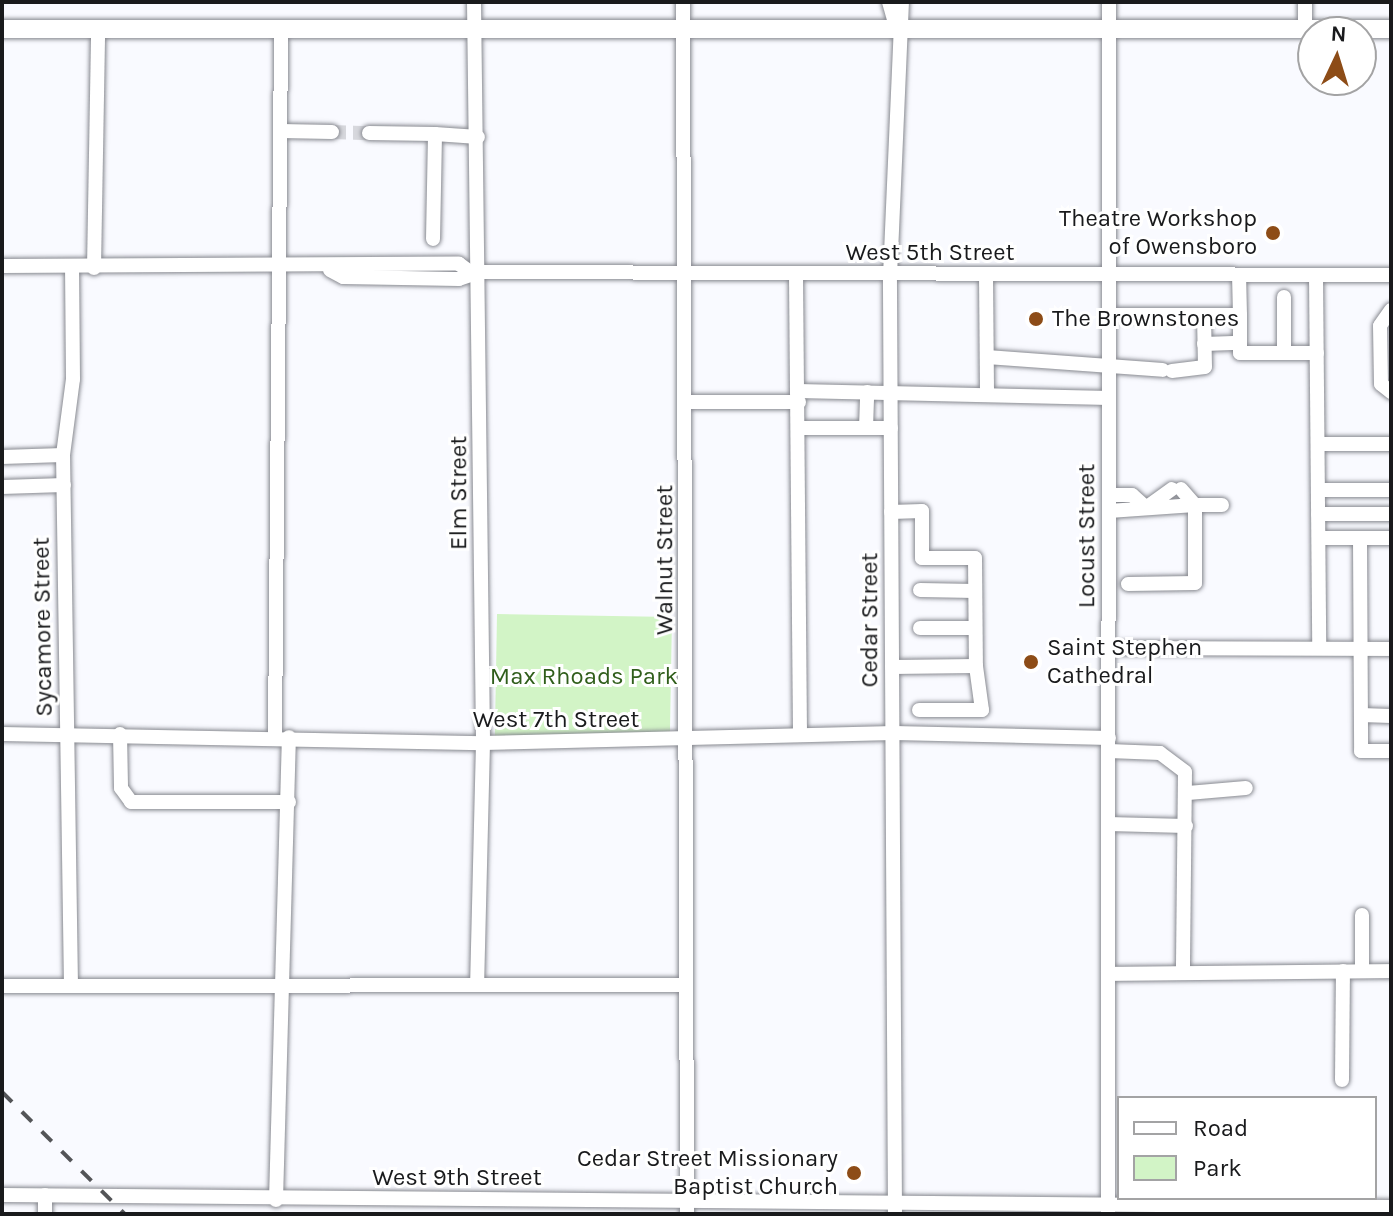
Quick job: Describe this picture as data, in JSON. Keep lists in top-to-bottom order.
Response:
{
  "streets": {
    "street": [
      "West 5th Street",
      "Elm Street",
      "Locust Street",
      "Walnut Street",
      "Cedar Street",
      "Sycamore Street",
      "West 7th Street",
      "West 9th Street"
    ]
  },
  "crossings": [
    ["West 5th Street", "Elm Street"],
    ["West 5th Street", "Locust Street"],
    ["West 5th Street", "Walnut Street"],
    ["West 5th Street", "Cedar Street"],
    ["West 5th Street", "Sycamore Street"],
    ["Elm Street", "West 7th Street"],
    ["Locust Street", "West 7th Street"],
    ["Locust Street", "West 9th Street"],
    ["Walnut Street", "West 7th Street"],
    ["Walnut Street", "West 9th Street"],
    ["Cedar Street", "West 7th Street"],
    ["Cedar Street", "West 9th Street"],
    ["Sycamore Street", "West 7th Street"]
  ],
  "parks": ["Max Rhoads Park"],
  "places": [
    "Theatre Workshop of Owensboro",
    "The Brownstones",
    "Saint Stephen Cathedral",
    "Cedar Street Missionary Baptist Church"
  ],
  "legend": ["Road", "Park"],
  "north": "top"
}
